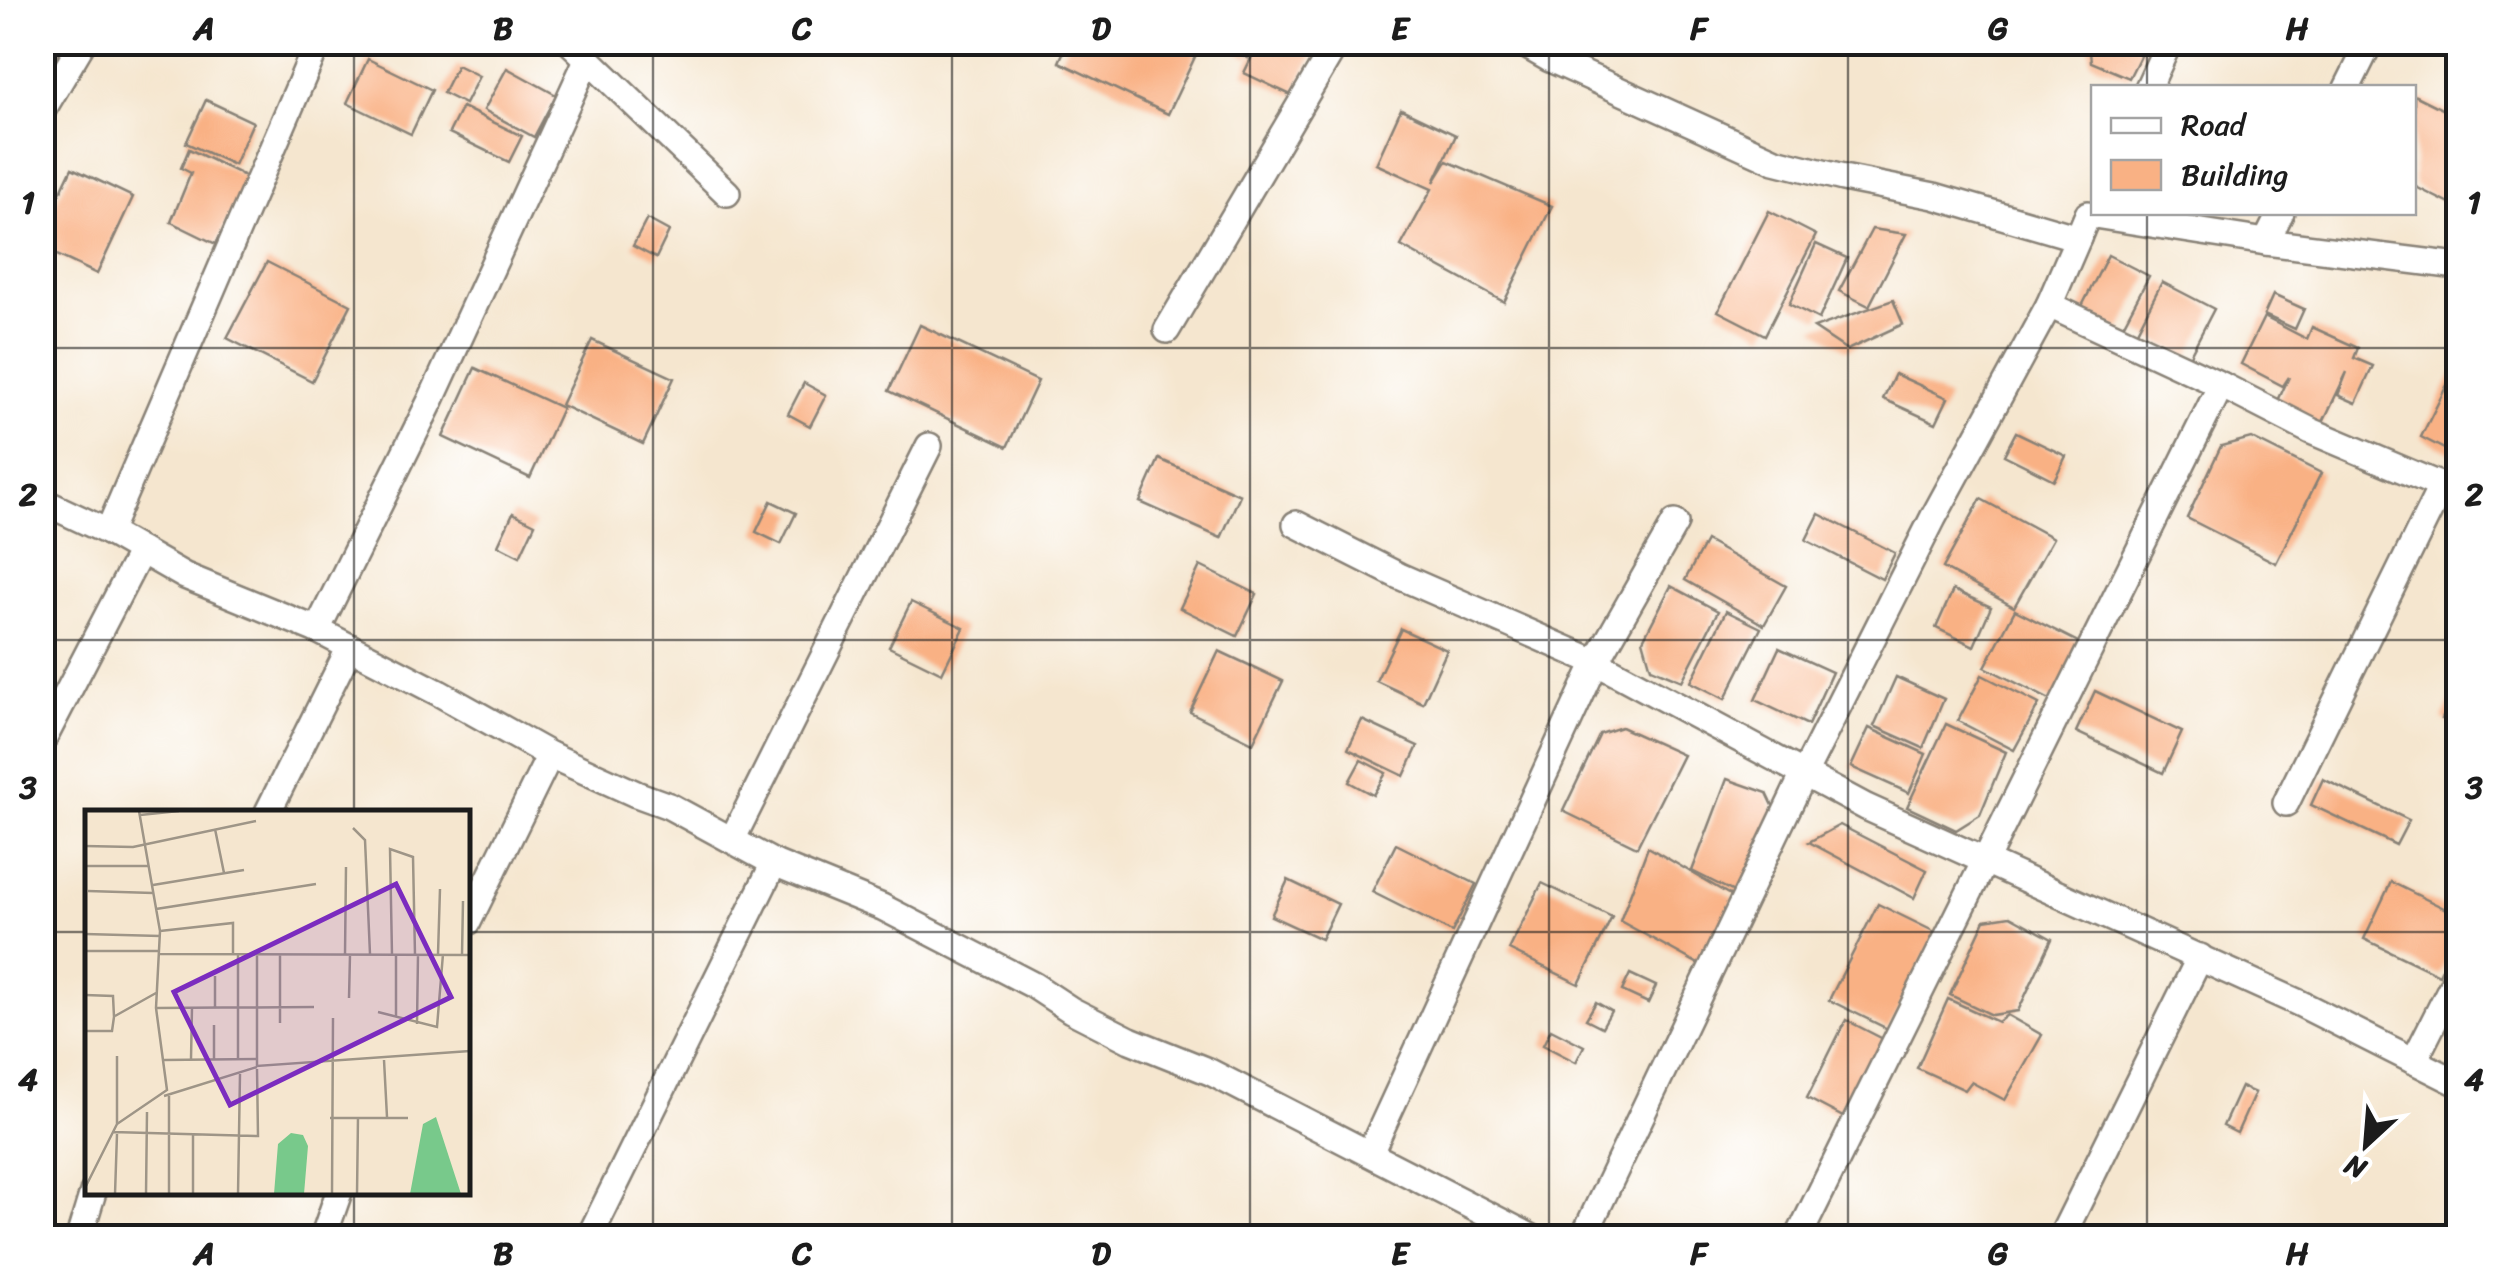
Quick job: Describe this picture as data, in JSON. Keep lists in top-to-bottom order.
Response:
{
  "legend": ["Road", "Building"],
  "north": "bottom left",
  "grid": {
    "columns": [
      "A",
      "B",
      "C",
      "D",
      "E",
      "F",
      "G",
      "H"
    ],
    "rows": [
      "1",
      "2",
      "3",
      "4"
    ]
  }
}
